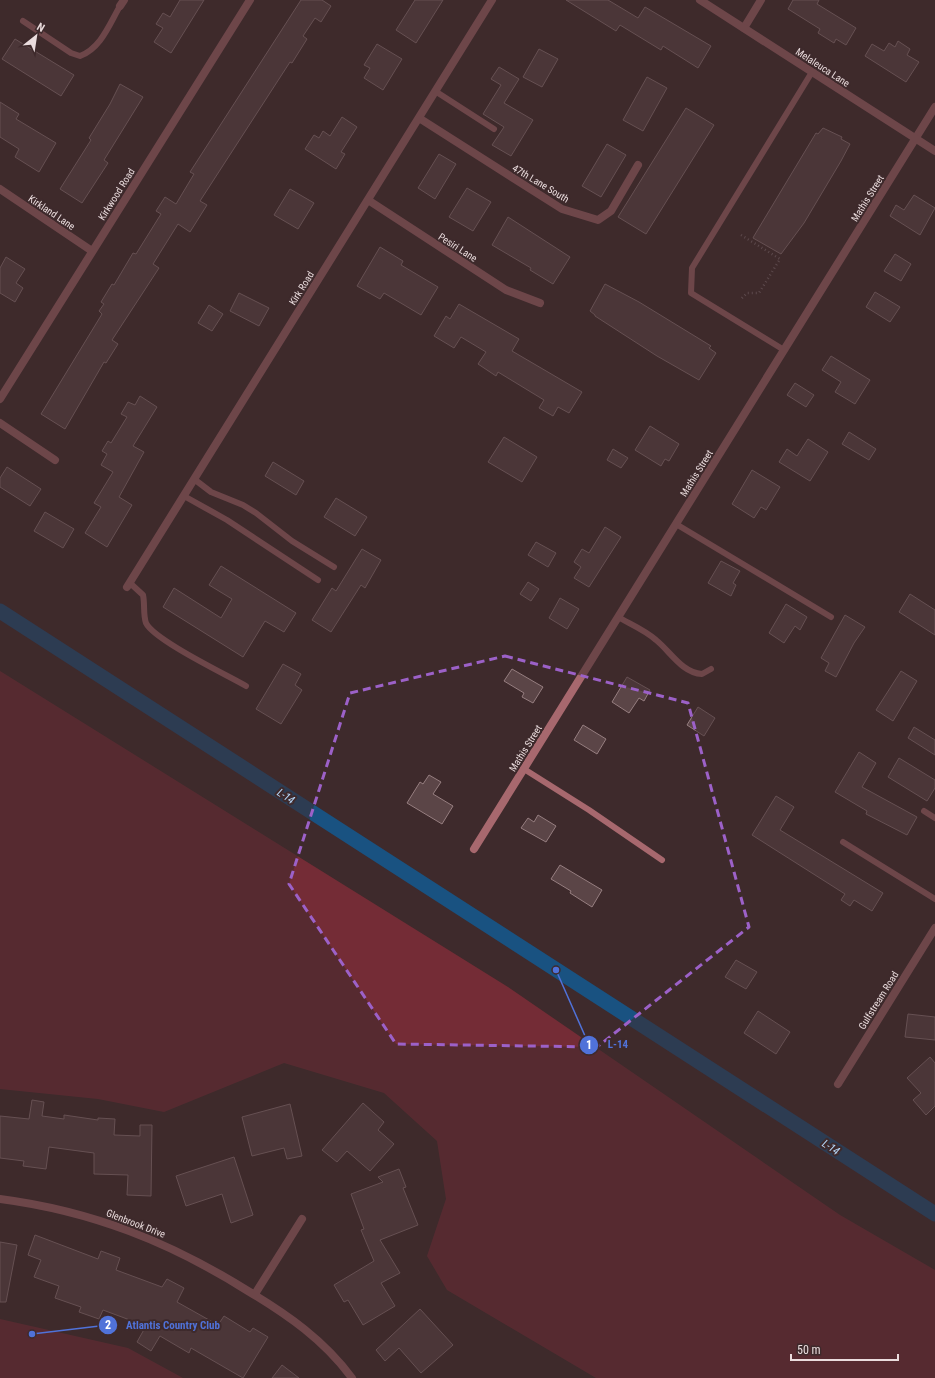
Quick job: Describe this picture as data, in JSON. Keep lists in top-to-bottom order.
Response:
{
  "streets": {
    "street": [
      "Melaleuca Lane",
      "47th Lane South",
      "Kirkwood Road",
      "Mathis Street",
      "Kirkland Lane",
      "Pesiri Lane",
      "Kirk Road",
      "Gulfstream Road",
      "Glenbrook Drive"
    ]
  },
  "crossings": [
    ["Melaleuca Lane", "Mathis Street"],
    ["47th Lane South", "Kirk Road"],
    ["Kirkwood Road", "Kirkland Lane"],
    ["Pesiri Lane", "Kirk Road"]
  ],
  "water": ["L-14"],
  "places": ["L-14", "Atlantis Country Club"],
  "scale_bar": "50 m",
  "north": "top right"
}
